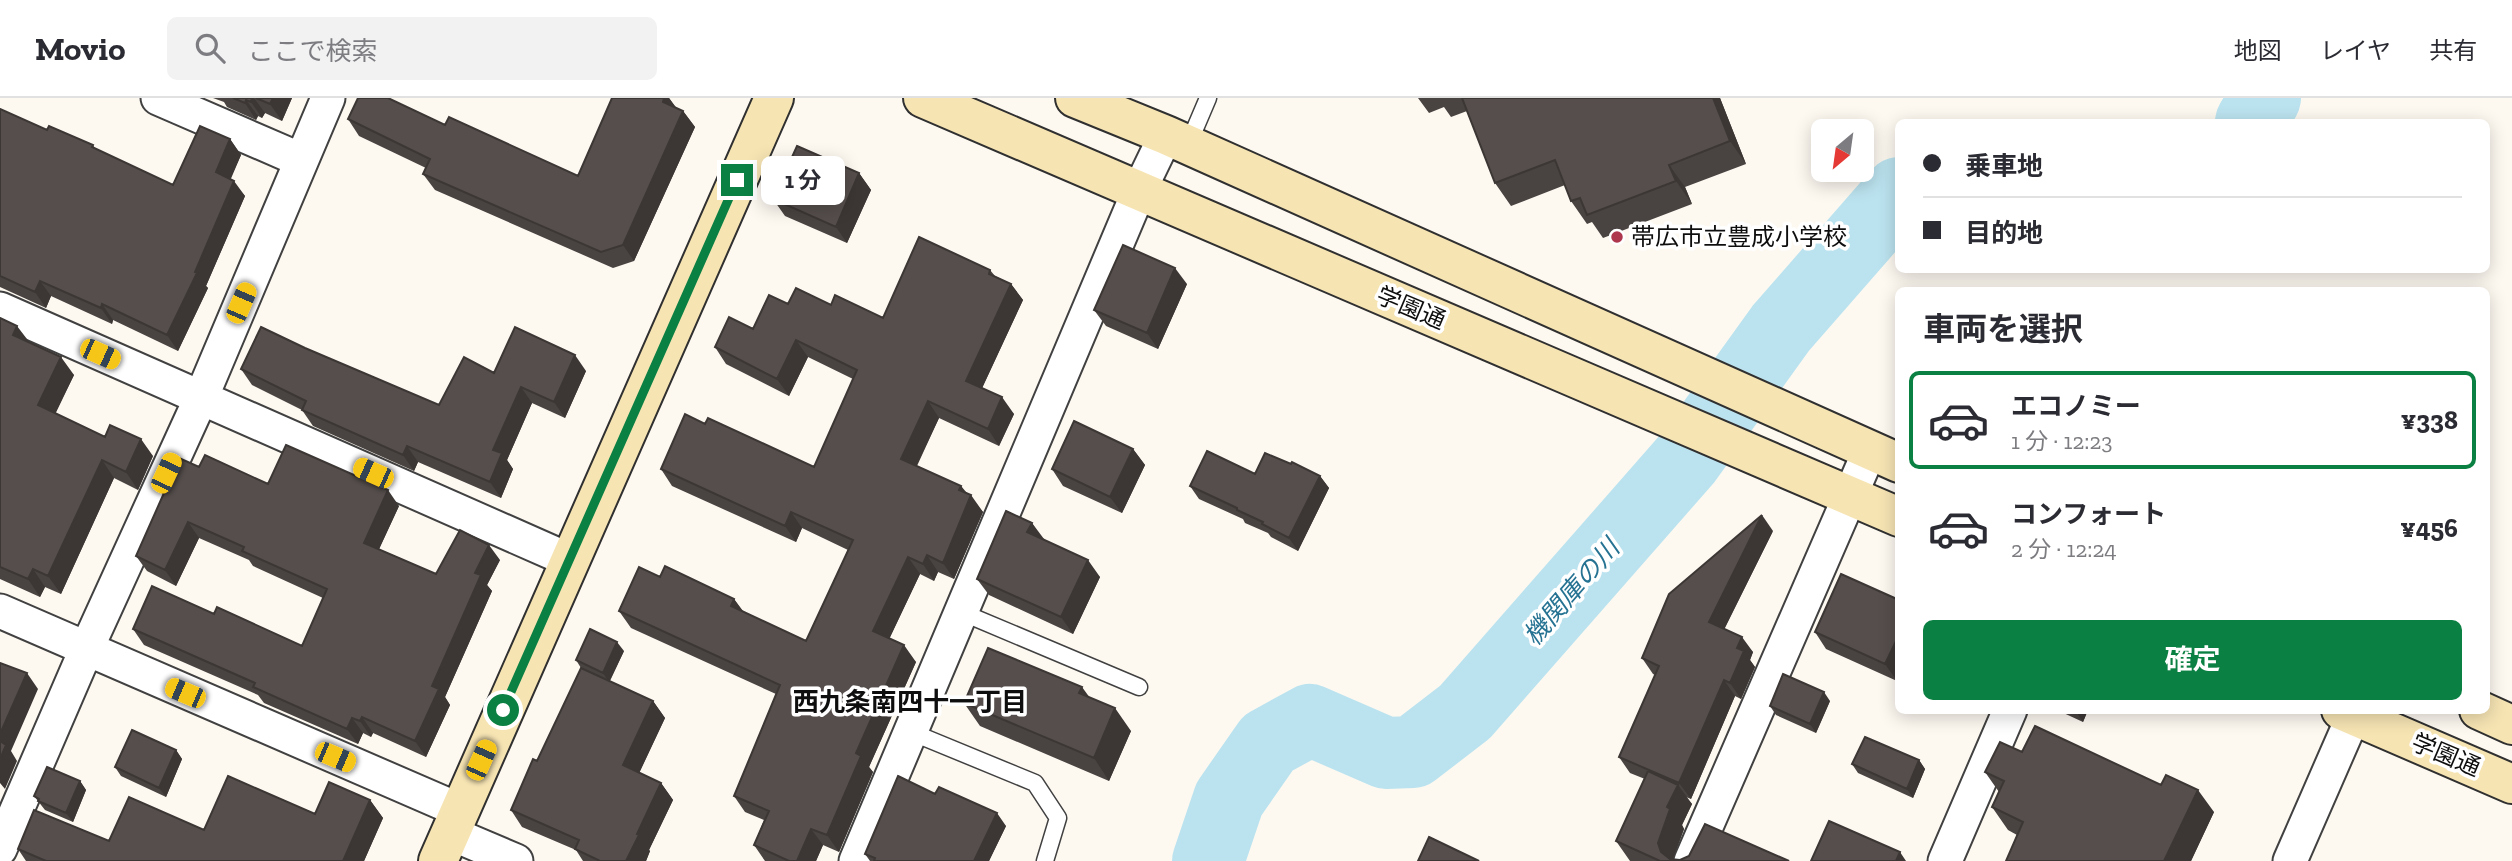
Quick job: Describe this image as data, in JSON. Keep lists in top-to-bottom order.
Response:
{
  "streets": {
    "street": ["学園通"]
  },
  "districts": ["西九条南四十一丁目"],
  "water": ["機関庫の川"],
  "places": ["帯広市立豊成小学校"],
  "north": "bottom left",
  "page": {
    "header": "Movio",
    "search": "ここで検索",
    "nav": ["地図", "レイヤ", "共有"],
    "banner": ["乗車地", "目的地"],
    "bubble": "1 分",
    "heading": "車両を選択",
    "list": [
      {
        "name": "エコノミー",
        "note": "1 分 · 12:23",
        "value": "¥338"
      },
      {
        "name": "コンフォート",
        "note": "2 分 · 12:24",
        "value": "¥456"
      }
    ],
    "buttons": "確定"
  }
}
